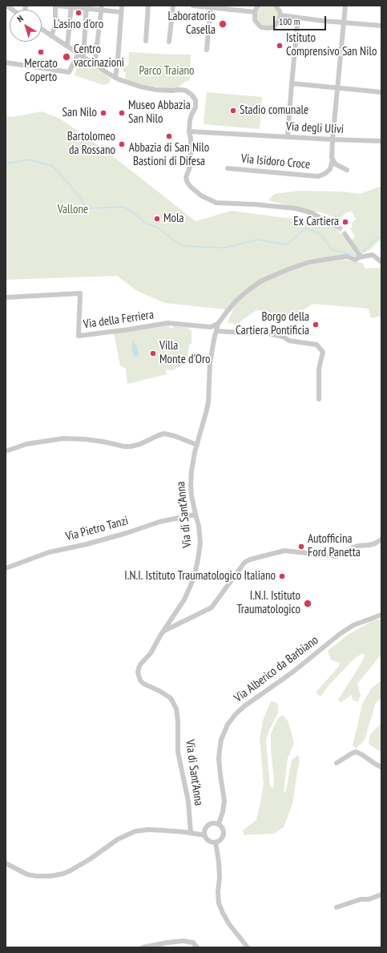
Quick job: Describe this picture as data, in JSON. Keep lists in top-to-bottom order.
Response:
{
  "streets": {
    "street": [
      "Via degli Ulivi",
      "Via Isidoro Croce",
      "Via della Ferriera",
      "Via di Sant'Anna",
      "Via Pietro Tanzi",
      "Via Alberico da Barbiano"
    ]
  },
  "crossings": [
    ["Via della Ferriera", "Via di Sant'Anna"],
    ["Via di Sant'Anna", "Via Pietro Tanzi"]
  ],
  "parks": ["Parco Traiano", "Vallone"],
  "places": [
    "L'asino d'oro",
    "Laboratorio Casella",
    "Istituto Comprensivo San Nilo",
    "Mercato Coperto",
    "Centro vaccinazioni",
    "Stadio comunale",
    "San Nilo",
    "Museo Abbazia San Nilo",
    "Abbazia di San Nilo Bastioni di Difesa",
    "Bartolomeo da Rossano",
    "Mola",
    "Ex Cartiera",
    "Borgo della Cartiera Pontificia",
    "Villa Monte d'Oro",
    "Autofficina Ford Panetta",
    "I.N.I. Istituto Traumatologico Italiano",
    "I.N.I. Istituto Traumatologico"
  ],
  "scale_bar": "100 m",
  "north": "top left"
}
